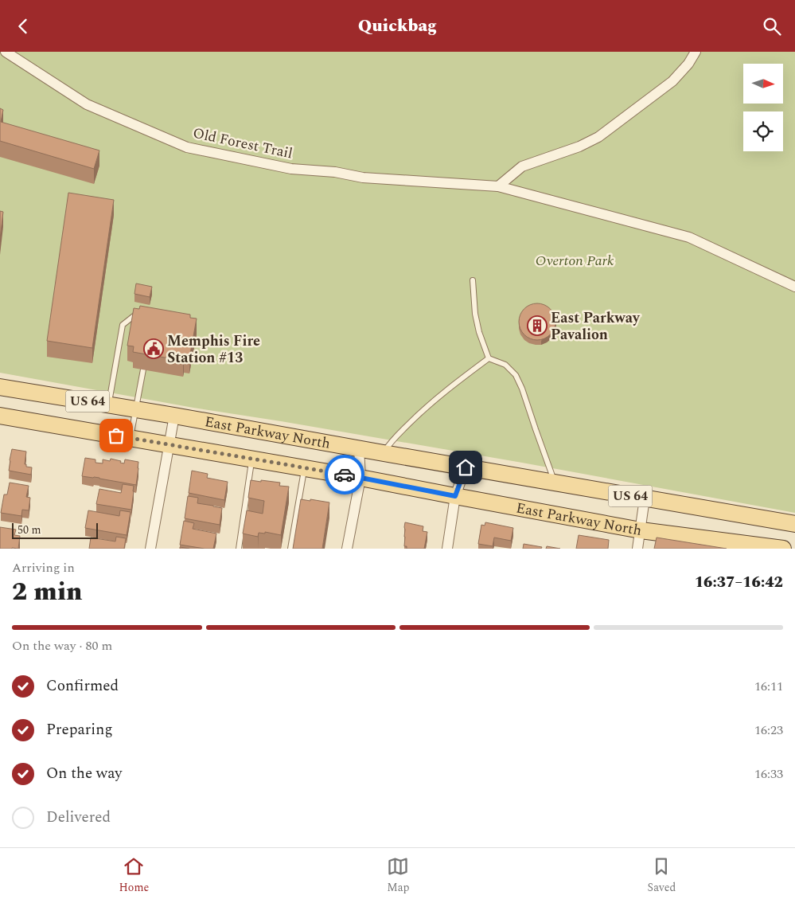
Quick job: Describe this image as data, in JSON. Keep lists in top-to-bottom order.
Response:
{
  "streets": {
    "main road": ["US 64", "East Parkway North"],
    "street": ["Old Forest Trail"]
  },
  "parks": ["Overton Park"],
  "places": {
    "building": ["East Parkway Pavalion"],
    "public building": ["Memphis Fire Station #13"]
  },
  "scale_bar": "50 m",
  "north": "right",
  "page": {
    "header": "Quickbag",
    "scale": "50 m",
    "heading": ["2 min", "Arriving in", "16:37–16:42"],
    "bar": "On the way · 80 m",
    "list": [
      ["Confirmed", "16:11"],
      ["Preparing", "16:23"],
      ["On the way", "16:33"],
      "Delivered"
    ],
    "tabs": ["Home", "Map", "Saved"]
  }
}
